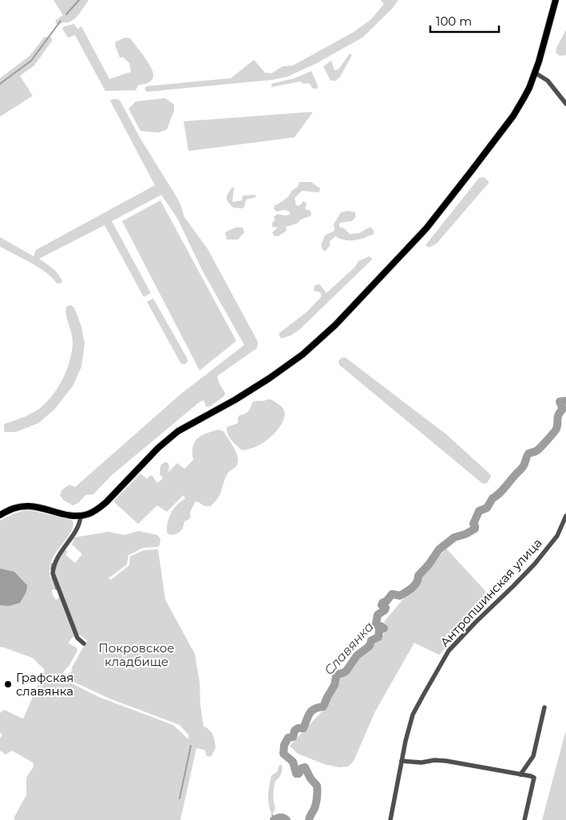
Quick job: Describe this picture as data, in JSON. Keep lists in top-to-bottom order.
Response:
{
  "streets": {
    "street": ["Антропшинская улица"]
  },
  "water": ["Славянка"],
  "parks": ["Покровское кладбище"],
  "places": ["Графская славянка"],
  "scale_bar": "100 m"
}
